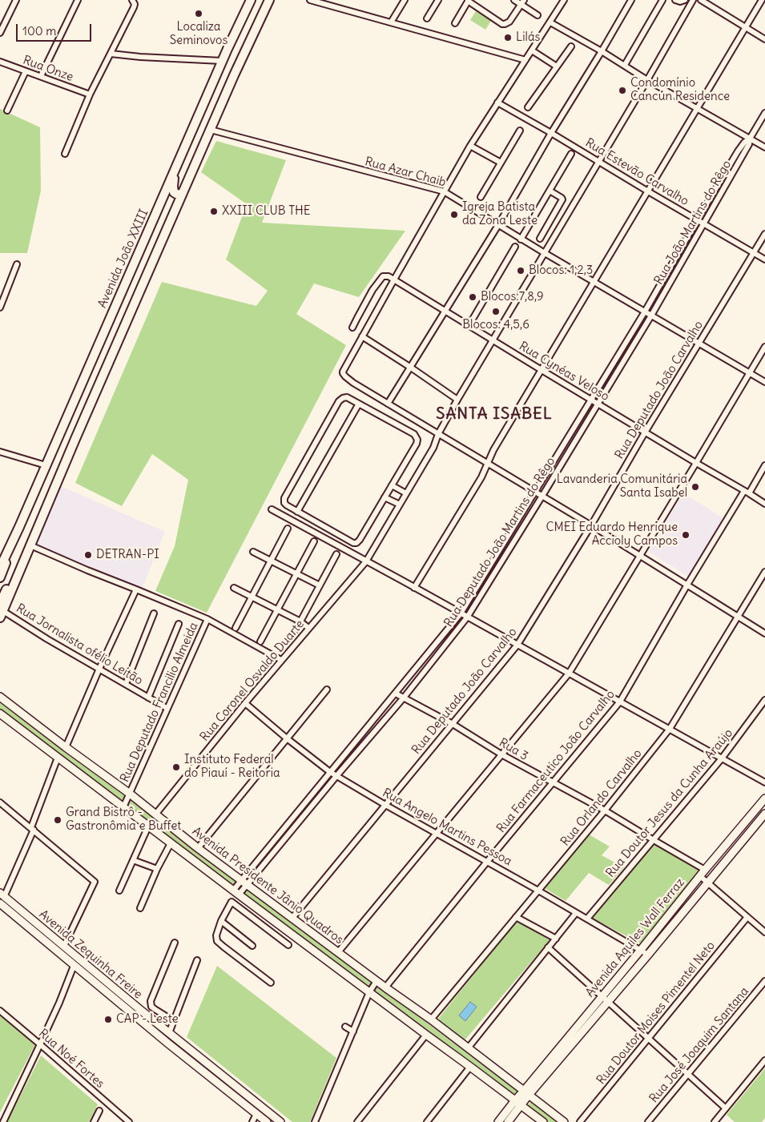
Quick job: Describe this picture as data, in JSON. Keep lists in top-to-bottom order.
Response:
{
  "streets": {
    "main road": [
      "Avenida João XXIII",
      "Avenida Presidente Jânio Quadros",
      "Avenida Aquiles Wall Ferraz",
      "Avenida Zequinha Freire"
    ],
    "street": [
      "Rua Onze",
      "Rua Azar Chaib",
      "Rua Estevão Carvalho",
      "Rua João Martins do Rêgo",
      "Rua Cynéas Veloso",
      "Rua Deputado João Carvalho",
      "Rua Deputado João Martins do Rêgo",
      "Rua Jornalista ofélio Leitão",
      "Rua Coronel Osvaldo Duarte",
      "Rua Deputado Francilio Almeida",
      "Rua 3",
      "Rua Farmaceutico João Carvalho",
      "Rua Orlando Carvalho",
      "Rua Doutor Jesus da Cunha Araújo",
      "Rua Angelo Martins Pessoa",
      "Rua Doutor Moises Pimentel Neto",
      "Rua José Joaquim Santana",
      "Rua Noé Fortes"
    ]
  },
  "crossings": [
    ["Rua Azar Chaib", "Rua João Martins do Rêgo"],
    ["Rua Azar Chaib", "Rua Deputado João Carvalho"],
    ["Rua Azar Chaib", "Rua Deputado João Martins do Rêgo"],
    ["Rua Azar Chaib", "Rua Coronel Osvaldo Duarte"],
    ["Rua Estevão Carvalho", "Rua João Martins do Rêgo"],
    ["Rua Estevão Carvalho", "Rua Deputado João Carvalho"],
    ["Rua Estevão Carvalho", "Rua Coronel Osvaldo Duarte"],
    ["Rua João Martins do Rêgo", "Rua Deputado João Martins do Rêgo"],
    ["Rua Cynéas Veloso", "Rua Deputado João Carvalho"],
    ["Rua Cynéas Veloso", "Rua Deputado João Martins do Rêgo"],
    ["Rua Cynéas Veloso", "Rua Coronel Osvaldo Duarte"],
    ["Rua Cynéas Veloso", "Rua Farmaceutico João Carvalho"],
    ["Rua Deputado João Carvalho", "Rua 3"],
    ["Rua Deputado João Carvalho", "Rua Angelo Martins Pessoa"],
    ["Rua Deputado João Carvalho", "Avenida Presidente Jânio Quadros"],
    ["Rua Deputado João Martins do Rêgo", "Rua 3"],
    ["Rua Deputado João Martins do Rêgo", "Rua Angelo Martins Pessoa"],
    ["Rua Deputado João Martins do Rêgo", "Avenida Presidente Jânio Quadros"],
    ["Rua Jornalista ofélio Leitão", "Rua Deputado Francilio Almeida"],
    ["Rua Coronel Osvaldo Duarte", "Rua Angelo Martins Pessoa"],
    ["Rua Coronel Osvaldo Duarte", "Avenida Presidente Jânio Quadros"],
    ["Rua Deputado Francilio Almeida", "Avenida Presidente Jânio Quadros"],
    ["Rua 3", "Rua Farmaceutico João Carvalho"],
    ["Rua 3", "Rua Orlando Carvalho"],
    ["Rua 3", "Rua Doutor Jesus da Cunha Araújo"],
    ["Rua 3", "Avenida Aquiles Wall Ferraz"],
    ["Rua Farmaceutico João Carvalho", "Rua Angelo Martins Pessoa"],
    ["Rua Farmaceutico João Carvalho", "Avenida Presidente Jânio Quadros"],
    ["Rua Orlando Carvalho", "Rua Angelo Martins Pessoa"],
    ["Rua Orlando Carvalho", "Avenida Presidente Jânio Quadros"],
    ["Rua Doutor Jesus da Cunha Araújo", "Rua Angelo Martins Pessoa"],
    ["Rua Angelo Martins Pessoa", "Avenida Aquiles Wall Ferraz"],
    ["Avenida Presidente Jânio Quadros", "Avenida Aquiles Wall Ferraz"]
  ],
  "districts": ["SANTA ISABEL"],
  "places": [
    "Localiza Seminovos",
    "Lilás",
    "Condomínio Cancún Residence",
    "XXIII CLUB THE",
    "Igreja Batista da Zona Leste",
    "Blocos: 1,2,3",
    "Blocos:7,8,9",
    "Blocos: 4,5,6",
    "Lavanderia Comunitária Santa Isabel",
    "CMEI Eduardo Henrique Accioly Campos",
    "DETRAN-PI",
    "Instituto Federal do Piauí - Reitoria",
    "Grand Bistrô - Gastronômia e Buffet",
    "CAP - Leste"
  ],
  "scale_bar": "100 m"
}
